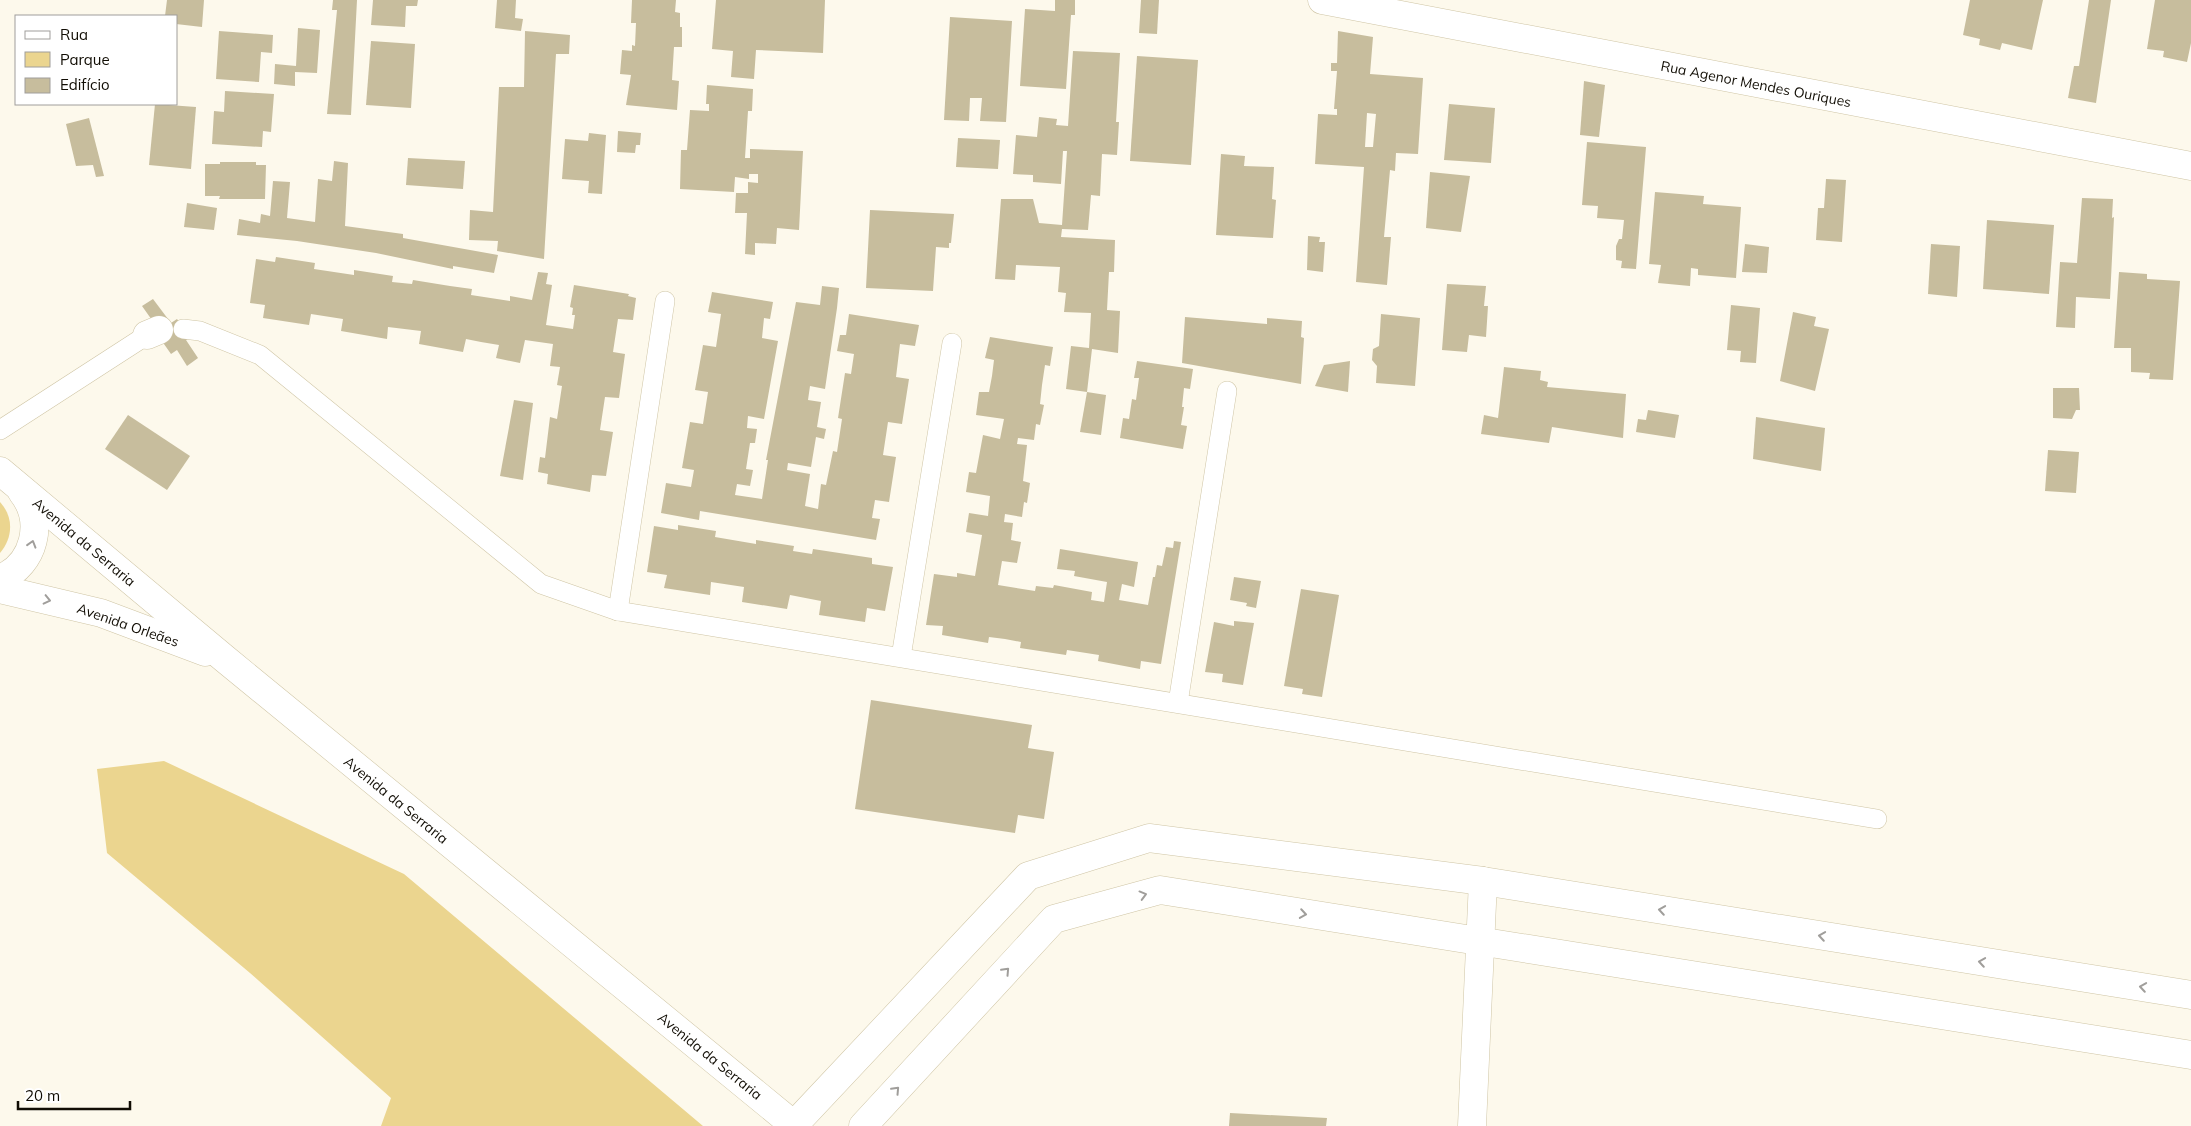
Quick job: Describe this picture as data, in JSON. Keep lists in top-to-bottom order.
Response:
{
  "streets": {
    "street": ["Rua Agenor Mendes Ouriques", "Avenida da Serraria", "Avenida Orleães"]
  },
  "crossings": [
    ["Avenida da Serraria", "Avenida Orleães"]
  ],
  "one_way": ["Avenida Orleães"],
  "legend": ["Rua", "Parque", "Edifício"],
  "scale_bar": "20 m"
}
